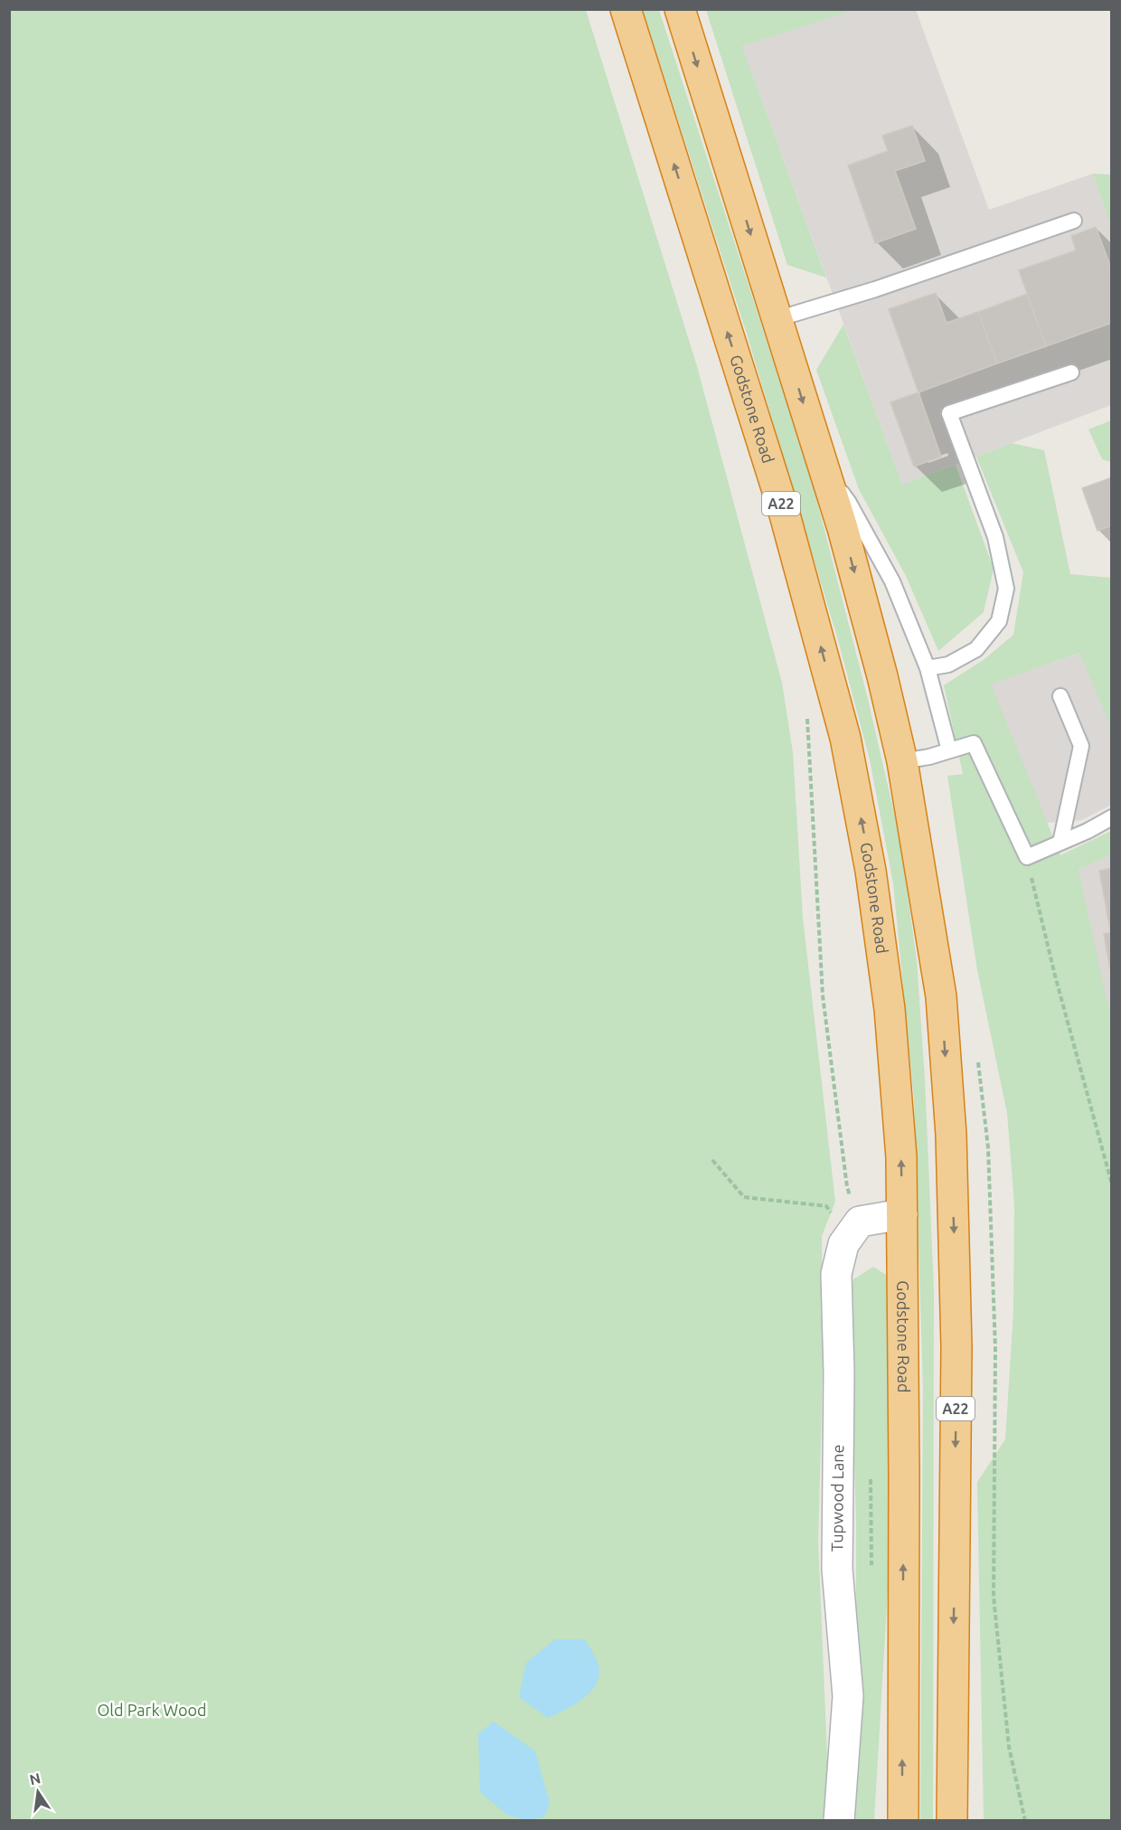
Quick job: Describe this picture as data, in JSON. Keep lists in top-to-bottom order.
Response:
{
  "streets": {
    "highway": ["Godstone Road", "A22"],
    "street": ["Tupwood Lane"]
  },
  "parks": ["Old Park Wood"],
  "north": "top"
}
